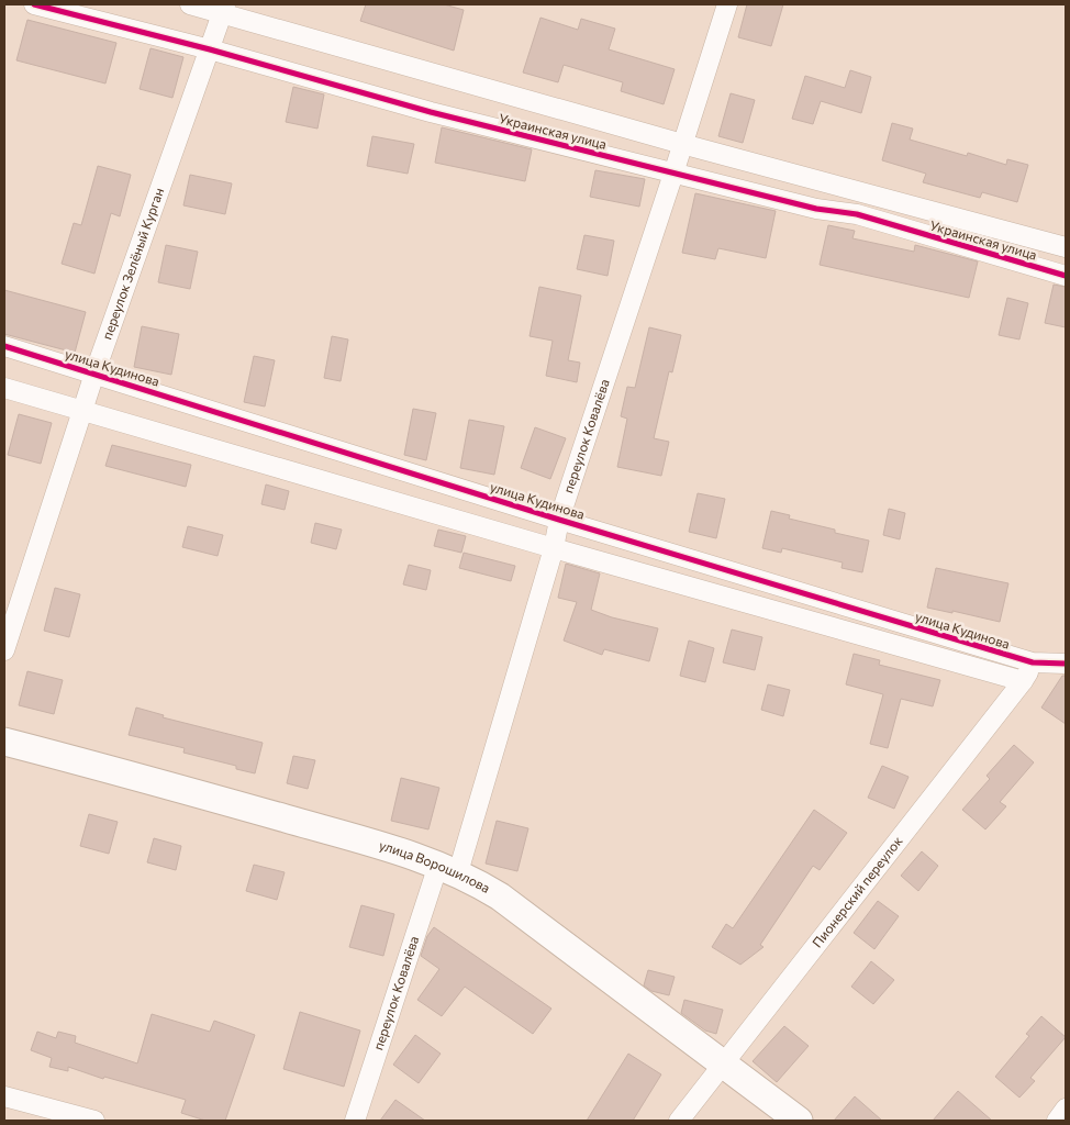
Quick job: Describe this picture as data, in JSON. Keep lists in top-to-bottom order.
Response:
{
  "streets": {
    "main road": ["улица Ворошилова"],
    "street": [
      "Украинская улица",
      "переулок Зелёный Курган",
      "улица Кудинова",
      "переулок Ковалёва",
      "Пионерский переулок"
    ]
  },
  "crossings": [
    ["Украинская улица", "переулок Зелёный Курган"],
    ["Украинская улица", "переулок Ковалёва"],
    ["переулок Зелёный Курган", "улица Кудинова"],
    ["улица Кудинова", "переулок Ковалёва"],
    ["улица Кудинова", "Пионерский переулок"],
    ["переулок Ковалёва", "улица Ворошилова"],
    ["улица Ворошилова", "Пионерский переулок"]
  ]
}
